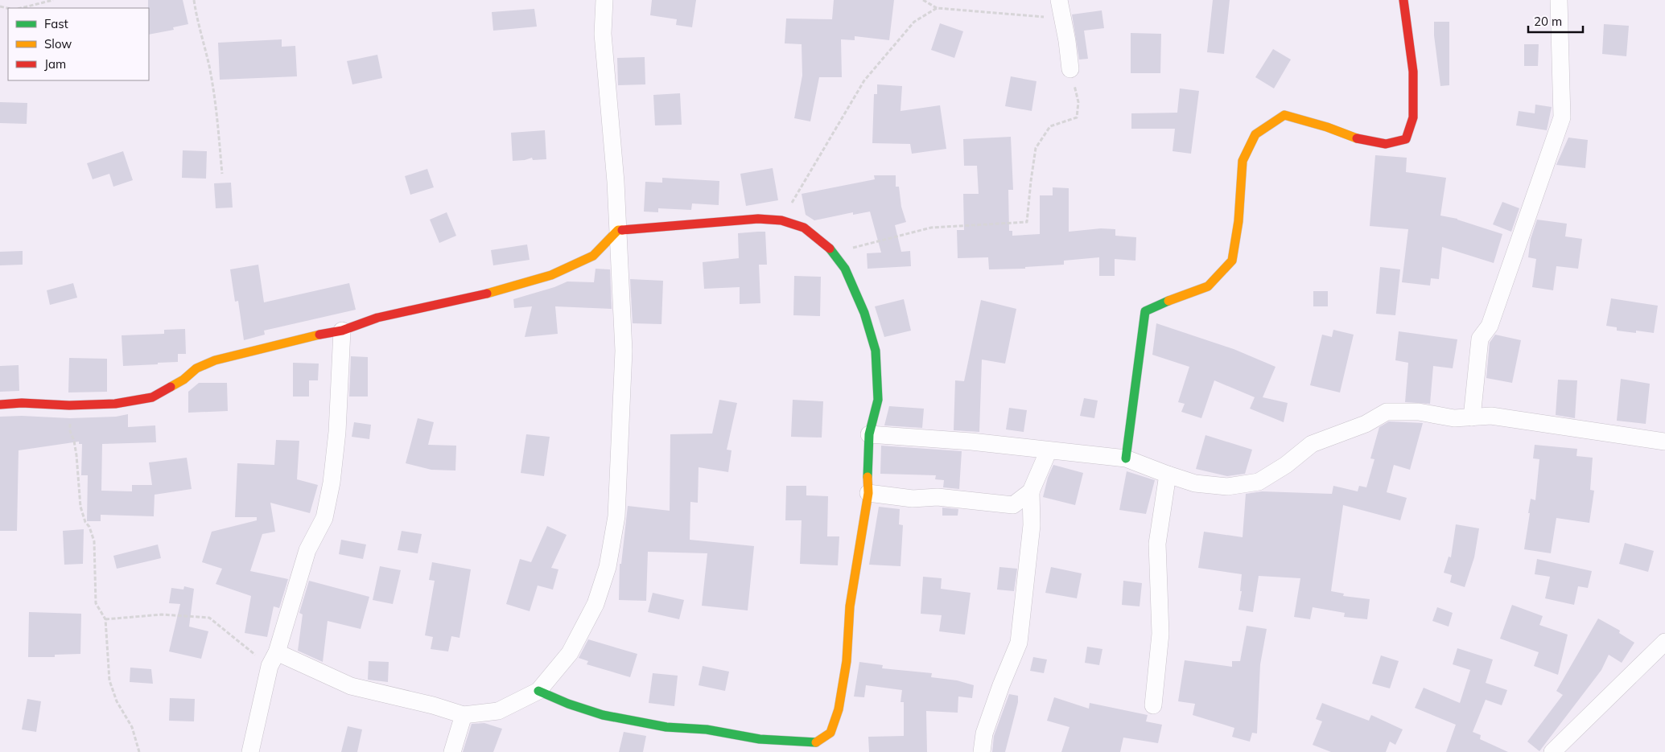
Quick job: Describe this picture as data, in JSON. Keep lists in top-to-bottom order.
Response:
{
  "legend": ["Fast", "Slow", "Jam"],
  "scale_bar": "20 m"
}
